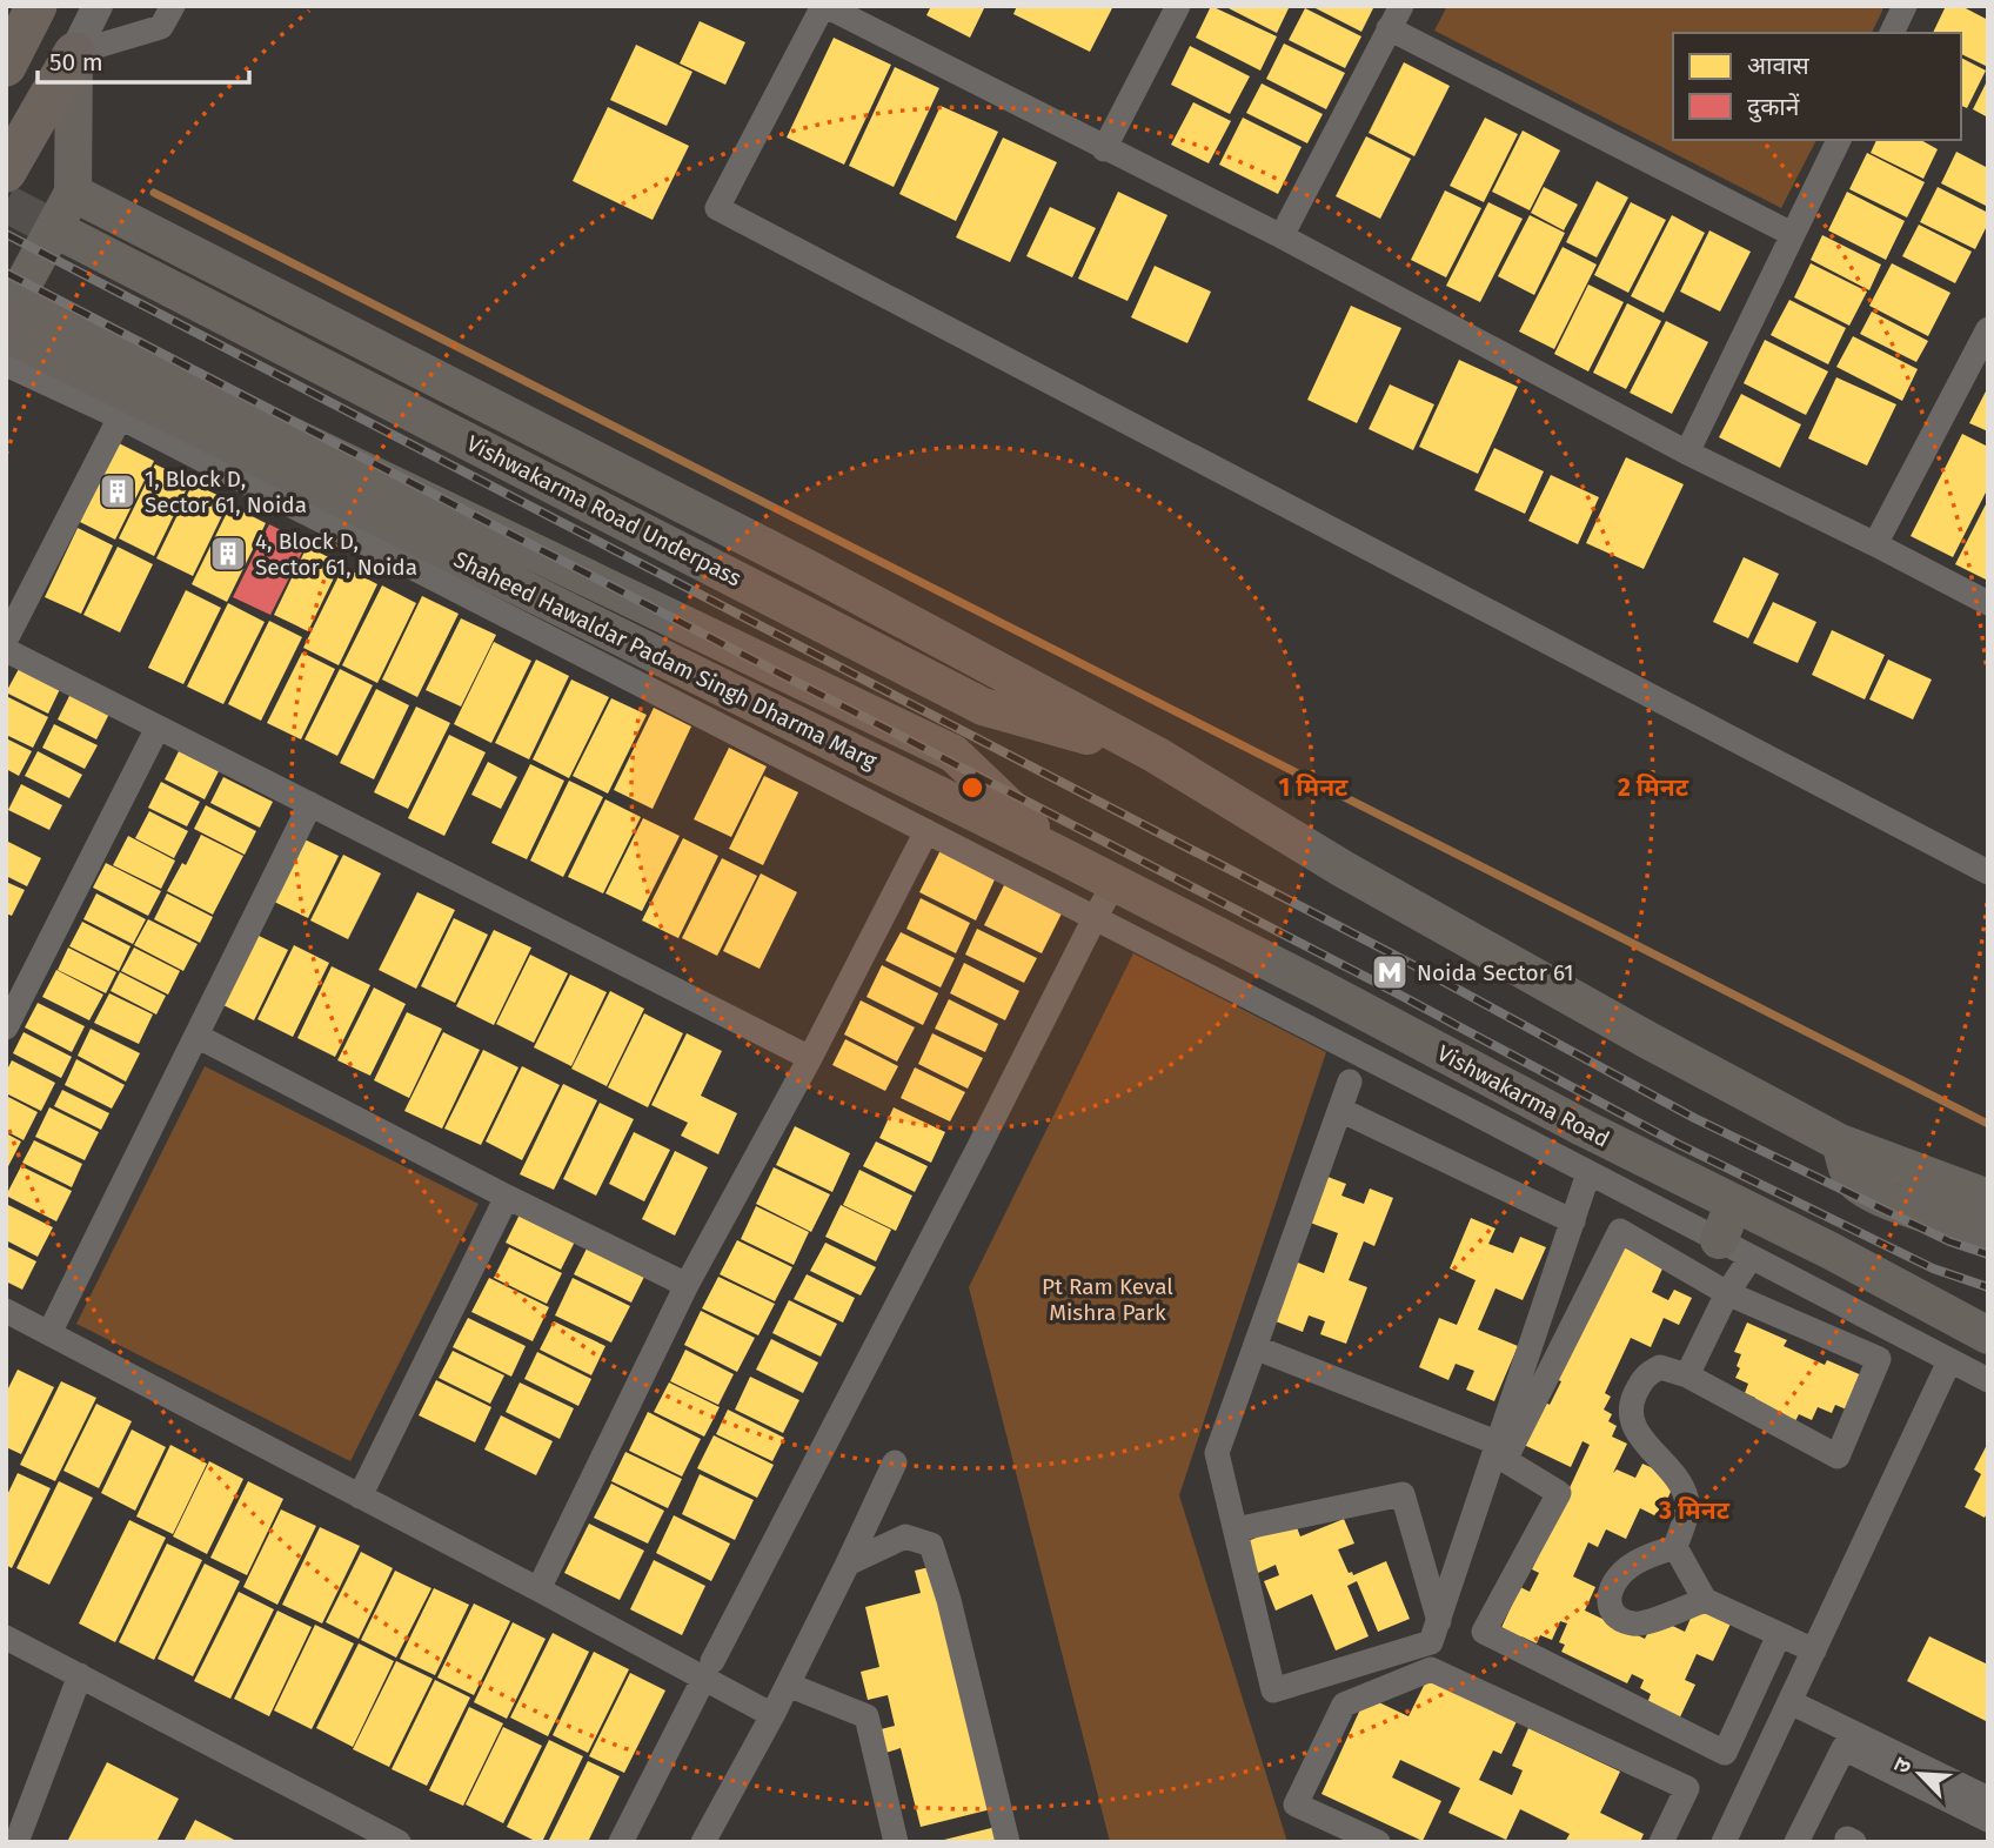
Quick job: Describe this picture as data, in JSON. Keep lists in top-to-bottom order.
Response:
{
  "streets": {
    "main road": ["Vishwakarma Road Underpass", "Shaheed Hawaldar Padam Singh Dharma Marg", "Vishwakarma Road"]
  },
  "crossings": [
    ["Shaheed Hawaldar Padam Singh Dharma Marg", "Vishwakarma Road"]
  ],
  "parks": ["Pt Ram Keval Mishra Park"],
  "places": {
    "building": ["1, Block D, Sector 61, Noida", "4, Block D, Sector 61, Noida"],
    "metro station": ["Noida Sector 61"]
  },
  "legend": ["आवास", "दुकानें"],
  "scale_bar": "50 m",
  "north": "top left",
  "rings": ["1 मिनट", "2 मिनट", "3 मिनट"]
}
